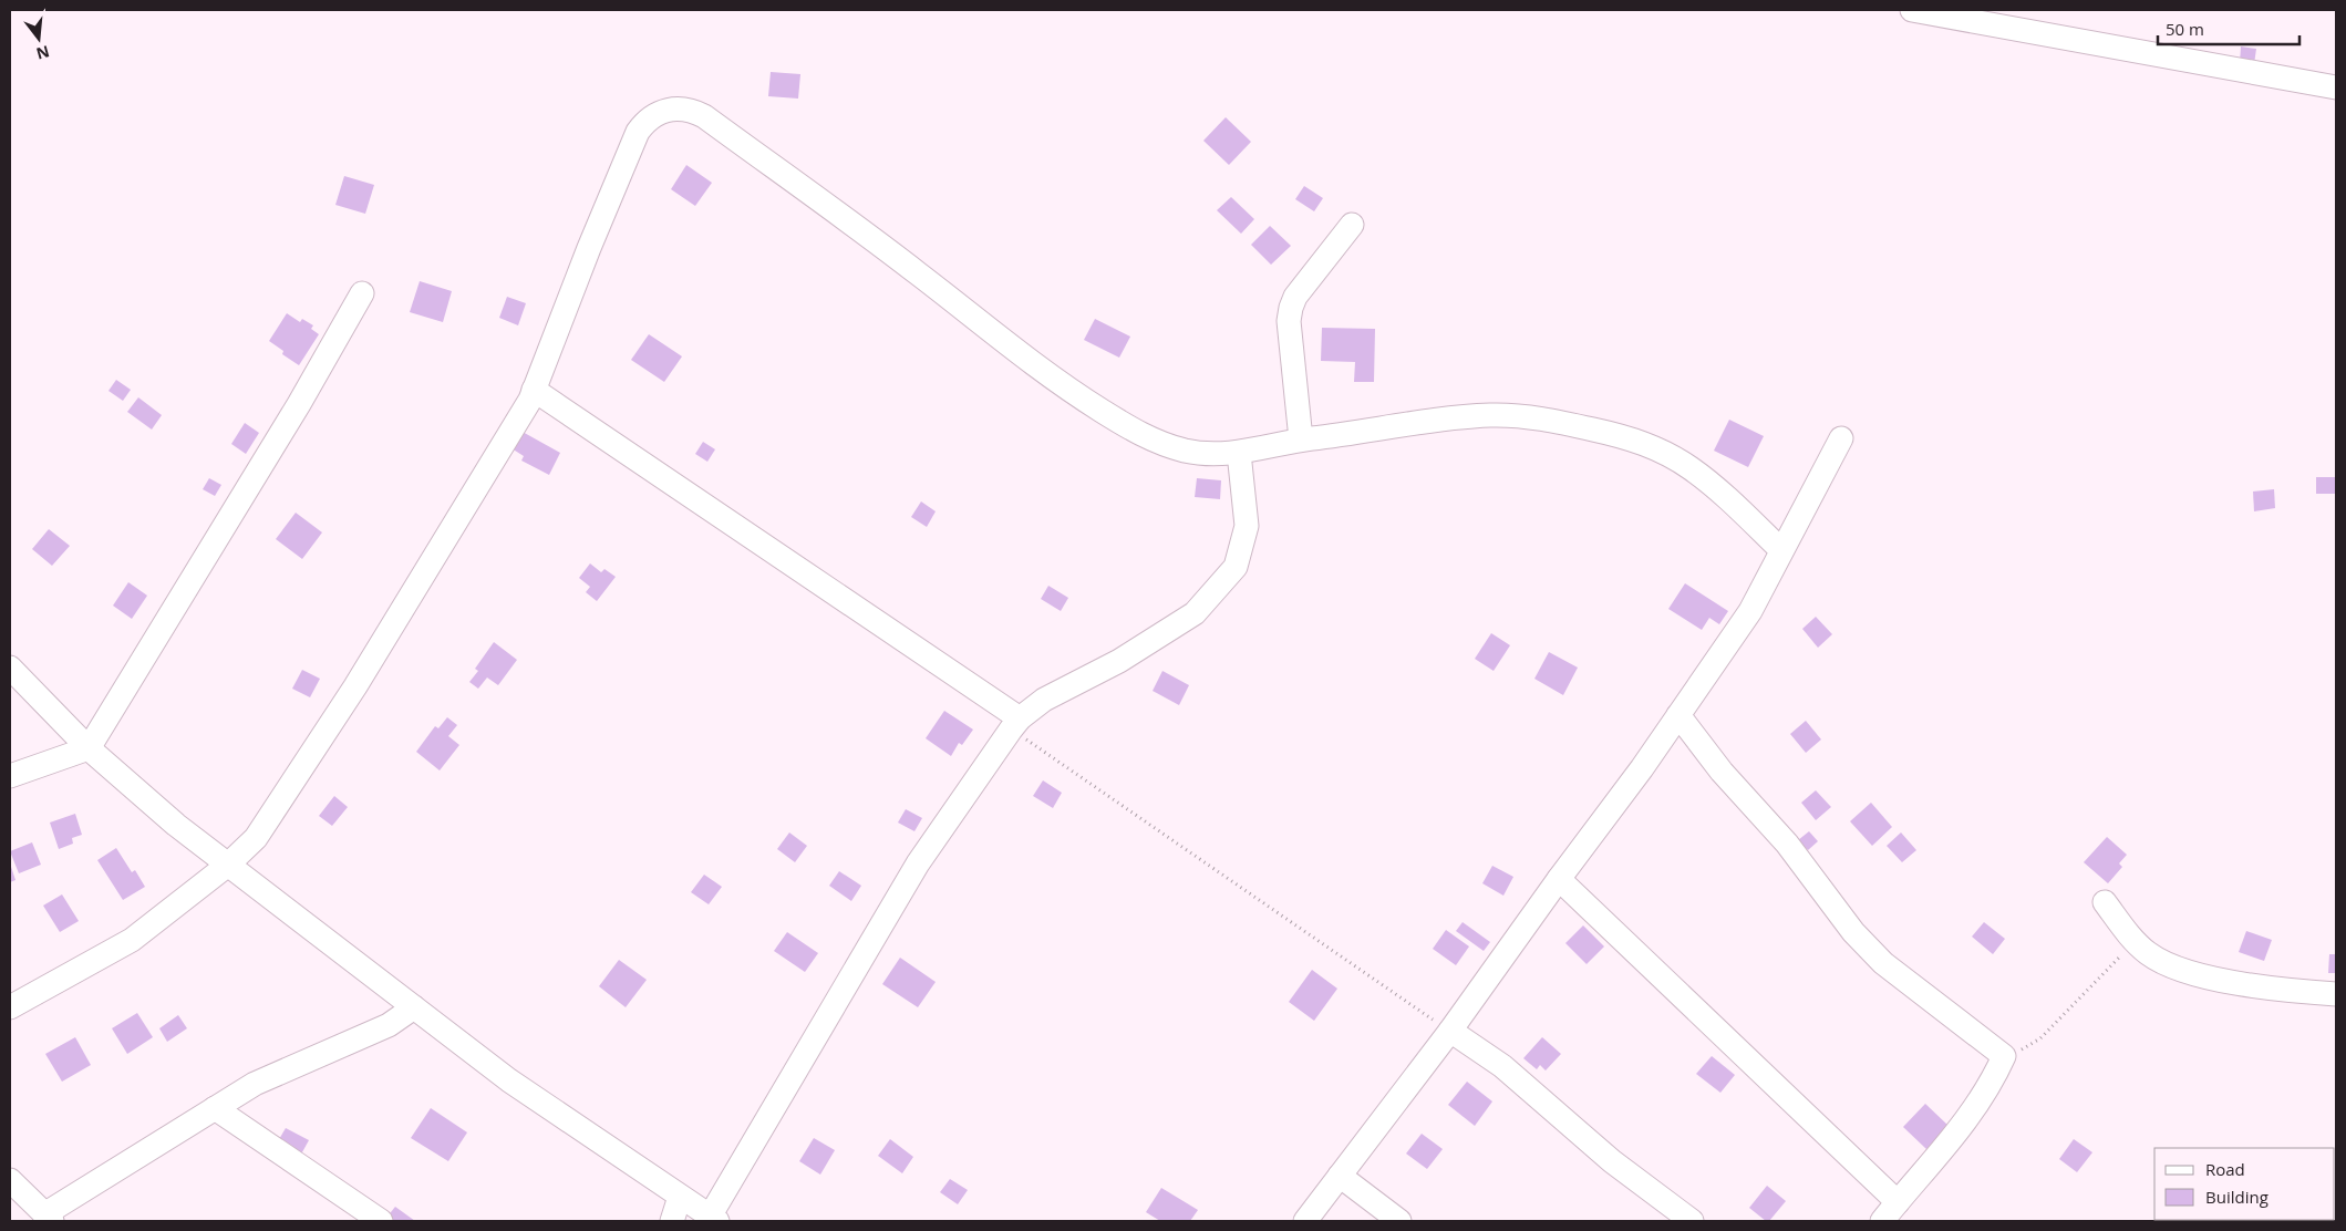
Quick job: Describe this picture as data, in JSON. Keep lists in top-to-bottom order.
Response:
{
  "legend": ["Road", "Building"],
  "scale_bar": "50 m",
  "north": "bottom"
}
